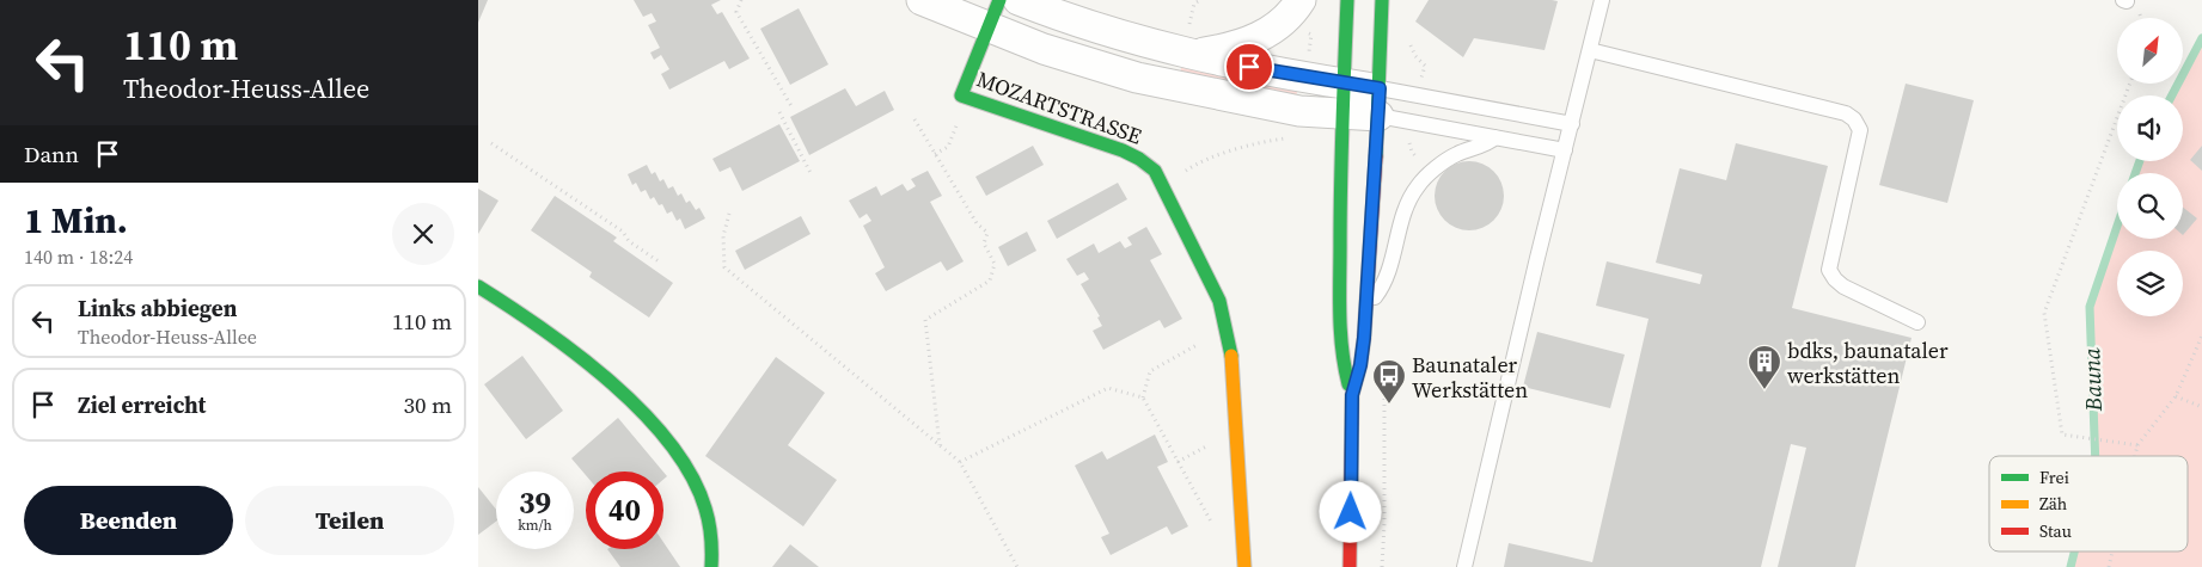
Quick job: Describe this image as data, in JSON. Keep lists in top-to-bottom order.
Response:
{
  "streets": {
    "street": ["MOZARTSTRASSE"]
  },
  "water": ["Bauna"],
  "places": {
    "building": ["bdks, baunataler werkstätten"],
    "bus stop": ["Baunataler Werkstätten"]
  },
  "legend": ["Frei", "Zäh", "Stau"],
  "north": "top right",
  "page": {
    "turn": ["110 m", "Theodor-Heuss-Allee"],
    "then": "Dann",
    "heading": ["1 Min.", "140 m · 18:24"],
    "list": [
      {
        "name": "Links abbiegen",
        "note": "Theodor-Heuss-Allee",
        "value": "110 m"
      },
      {
        "name": "Ziel erreicht",
        "value": "30 m"
      }
    ],
    "speed": "39 km/h",
    "limit": "40",
    "buttons": ["Beenden", "Teilen"]
  }
}
